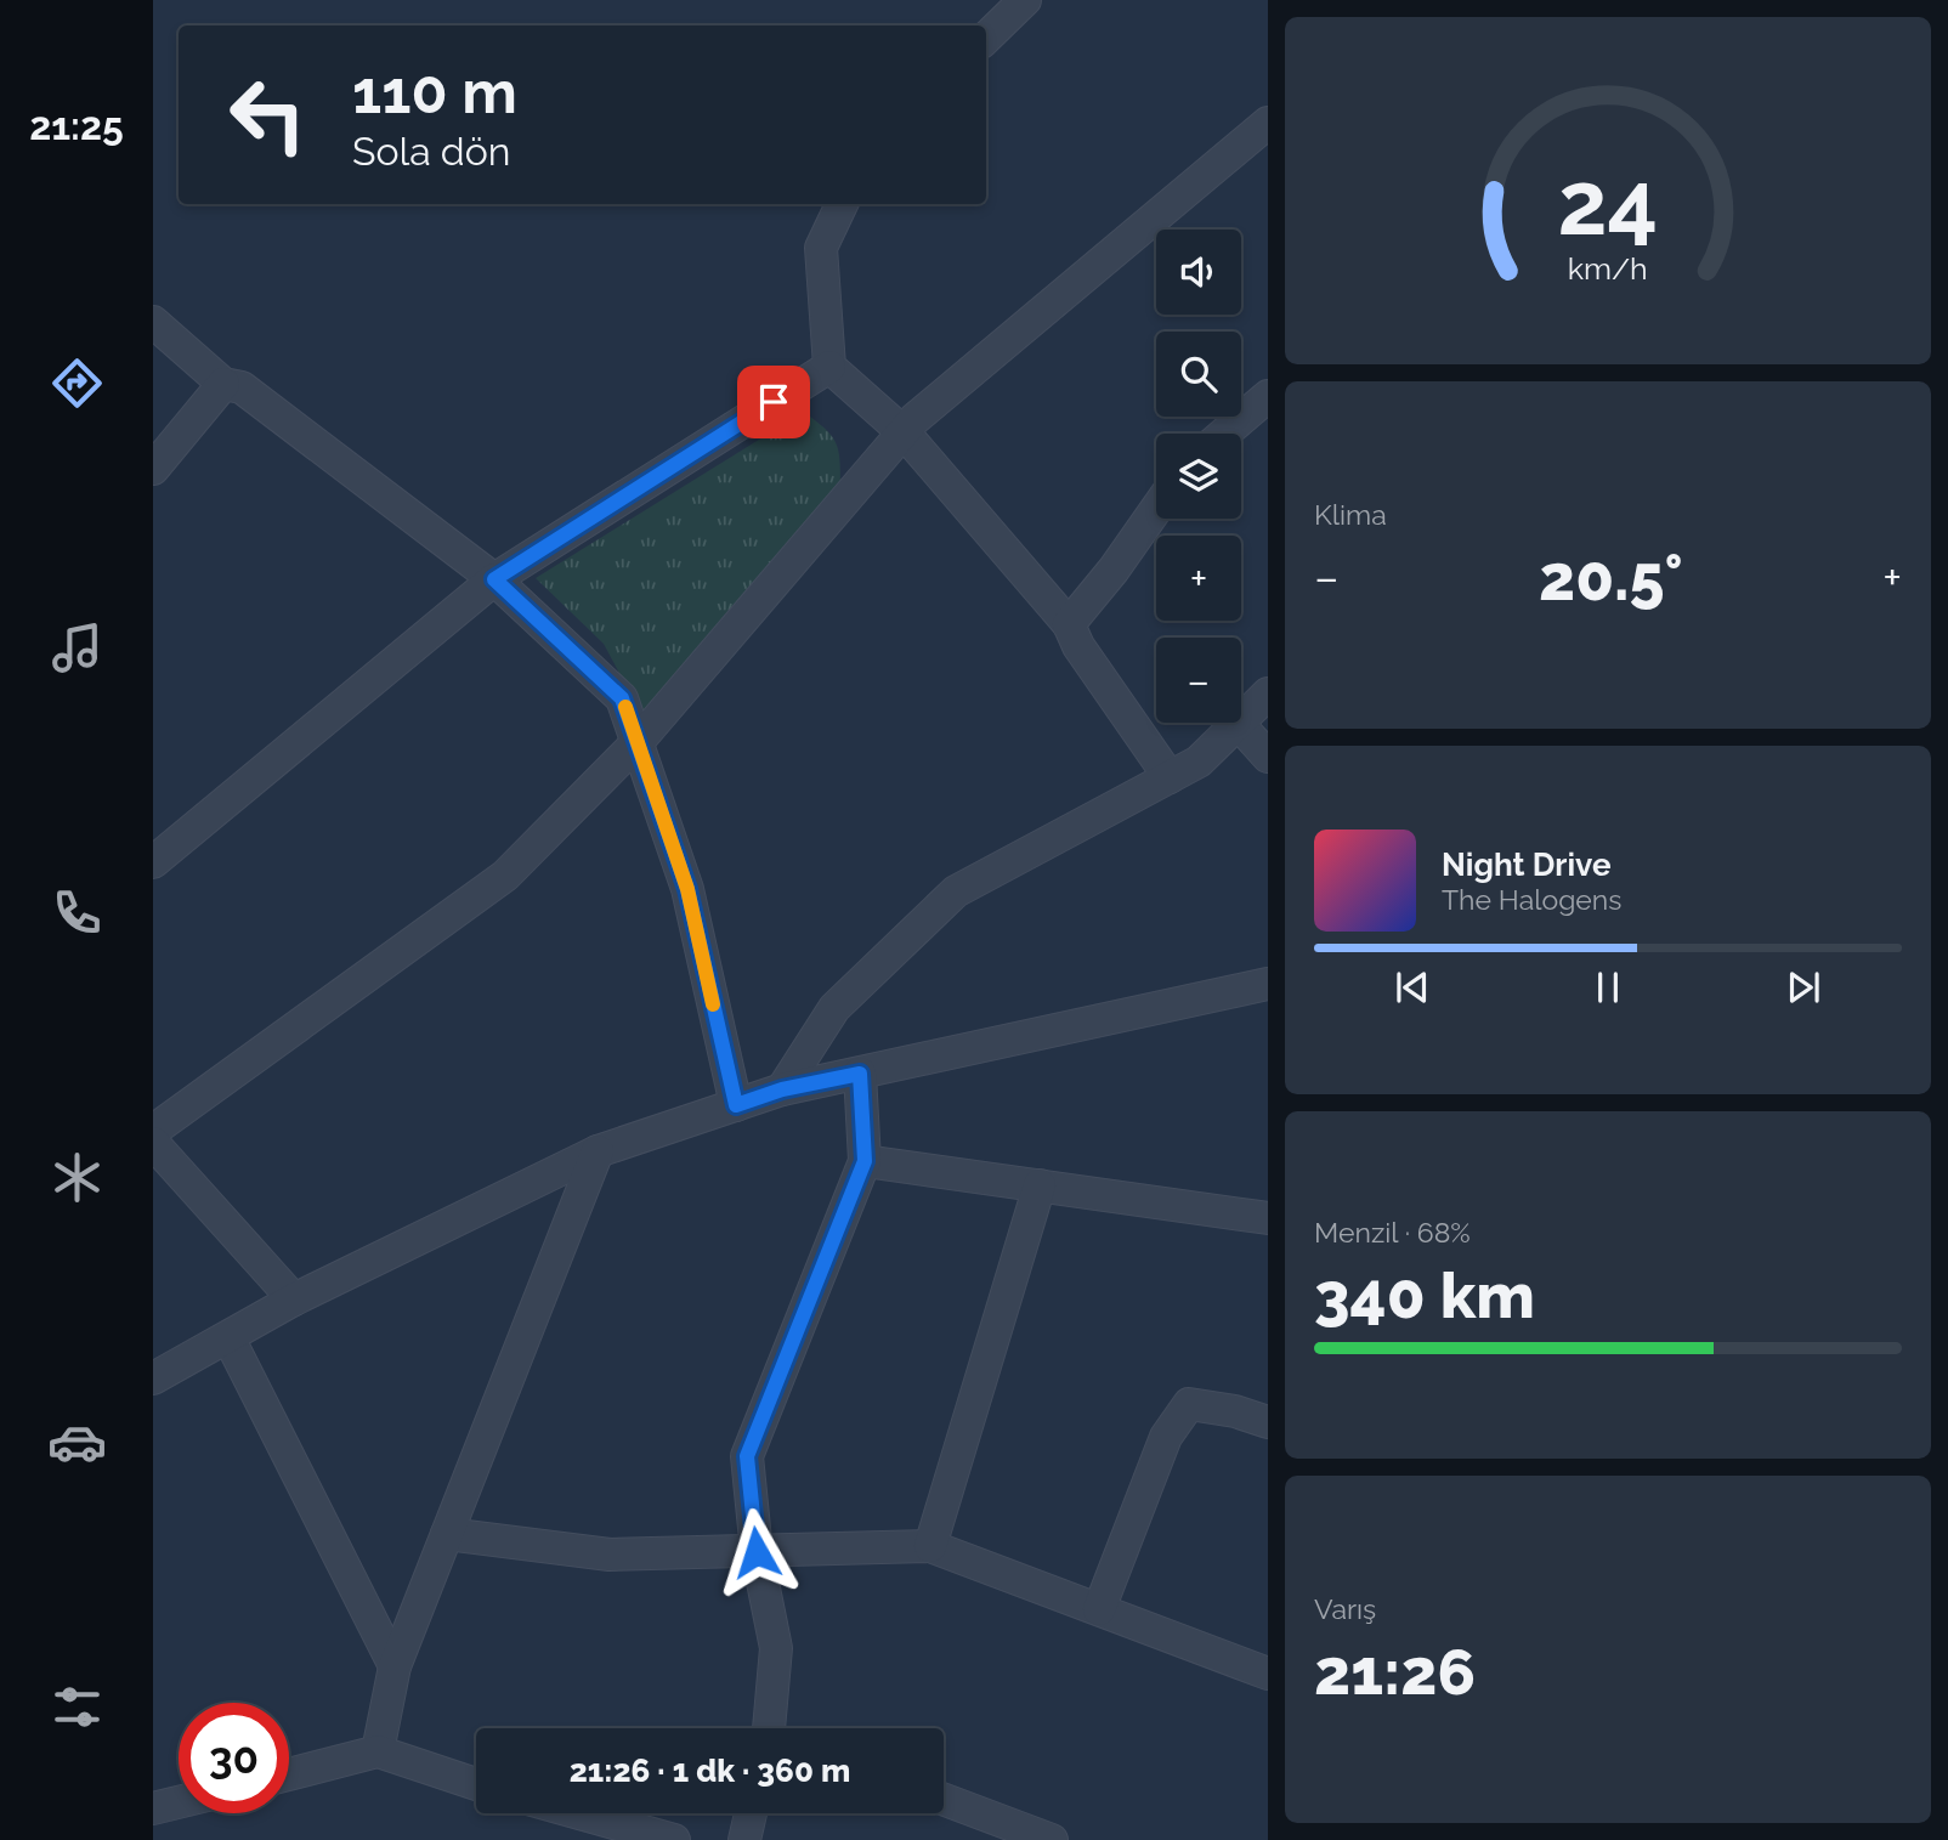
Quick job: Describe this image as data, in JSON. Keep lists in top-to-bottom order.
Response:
{
  "page": {
    "tabs": "21:25",
    "turn": ["110 m", "Sola dön"],
    "map_buttons": ["+", "−"],
    "tile": [
      "Klima",
      ["Menzil · 68%", "340 km"],
      ["Varış", "21:26"]
    ],
    "heat": ["−", "20.5°", "+"],
    "song": ["Night Drive", "The Halogens"],
    "limit": "30",
    "trip": "21:26 · 1 dk · 360 m",
    "gauge": ["24", "km/h"]
  }
}
